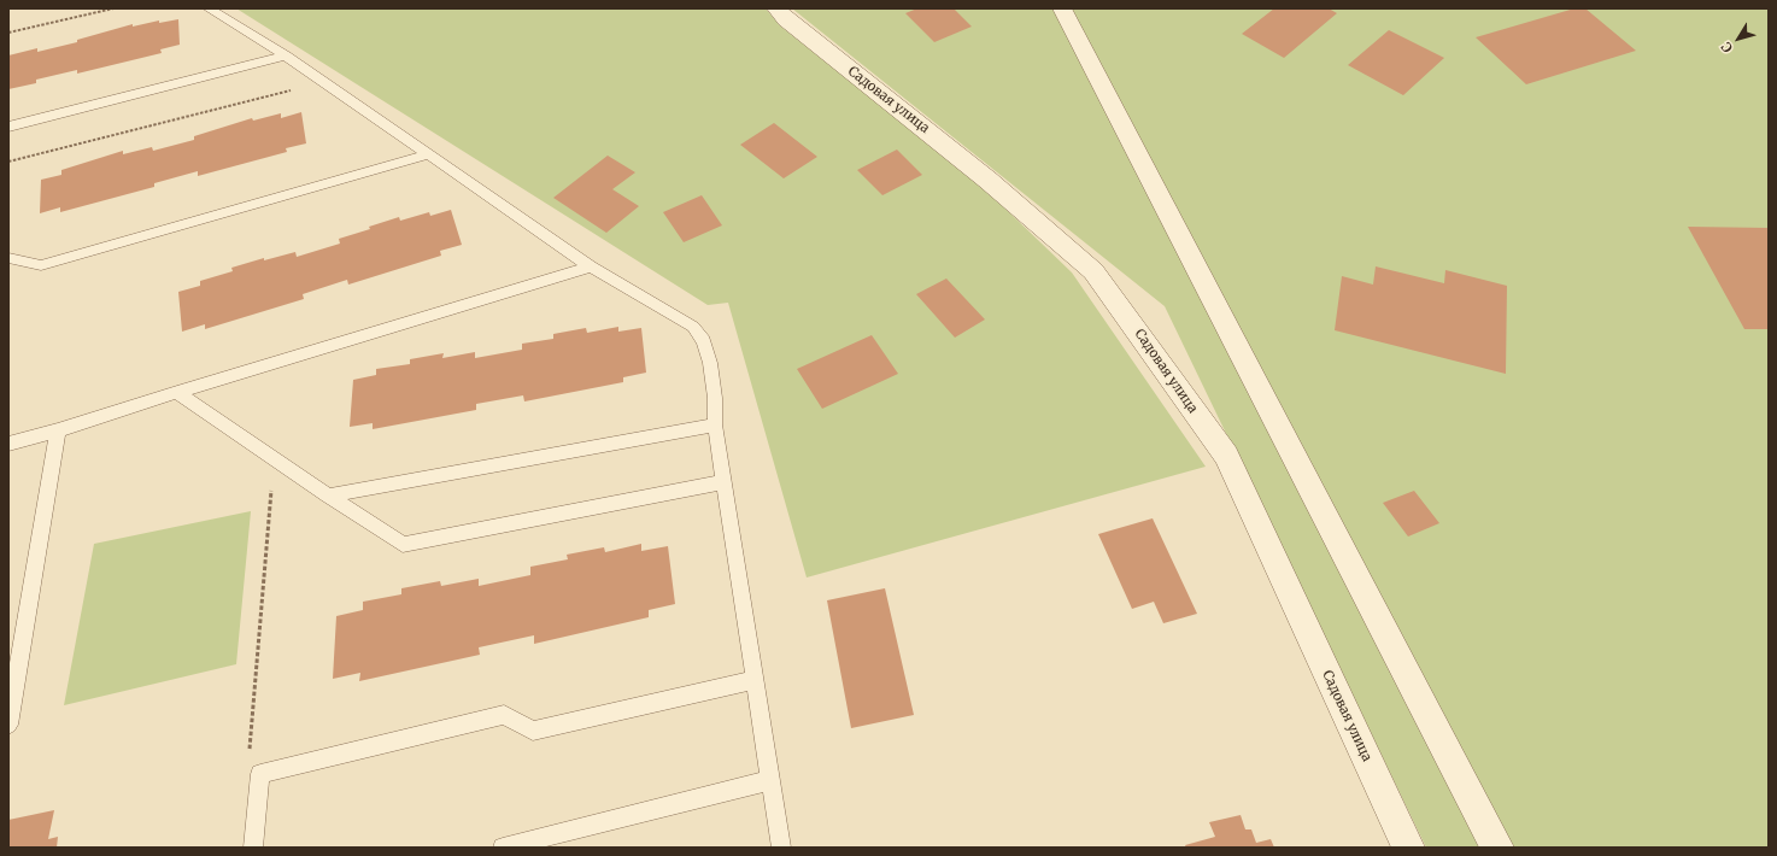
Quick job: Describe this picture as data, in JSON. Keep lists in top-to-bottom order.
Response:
{
  "streets": {
    "street": ["Садовая улица"]
  },
  "north": "bottom left"
}
